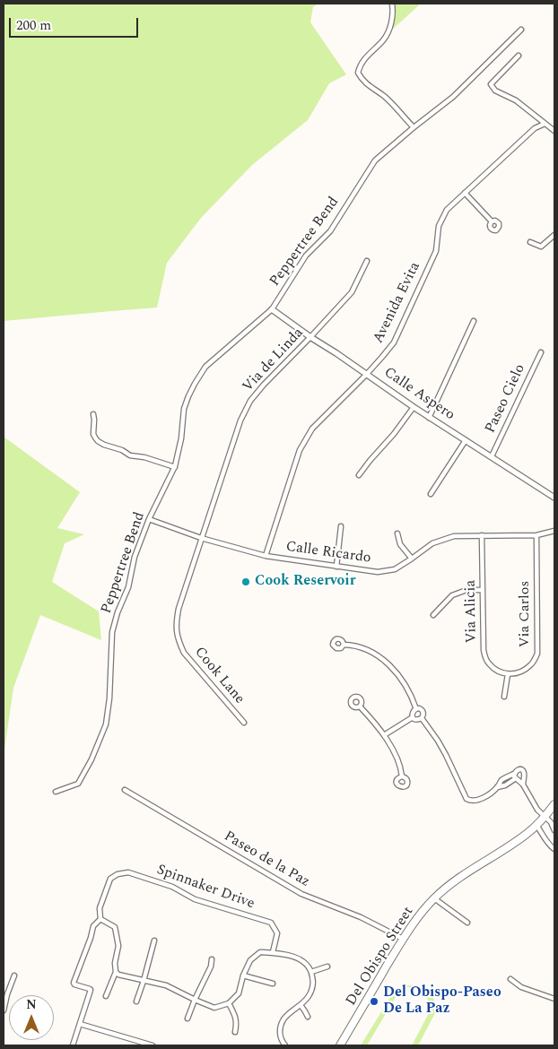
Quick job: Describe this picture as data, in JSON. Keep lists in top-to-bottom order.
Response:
{
  "streets": {
    "main road": ["Del Obispo Street"],
    "street": [
      "Peppertree Bend",
      "Avenida Evita",
      "Via de Linda",
      "Calle Aspero",
      "Paseo Cielo",
      "Calle Ricardo",
      "Via Alicia",
      "Via Carlos",
      "Cook Lane",
      "Paseo de la Paz",
      "Spinnaker Drive"
    ]
  },
  "crossings": [
    ["Peppertree Bend", "Calle Aspero"],
    ["Peppertree Bend", "Calle Ricardo"],
    ["Avenida Evita", "Calle Aspero"],
    ["Avenida Evita", "Calle Ricardo"],
    ["Via de Linda", "Calle Aspero"],
    ["Via de Linda", "Calle Ricardo"],
    ["Via de Linda", "Cook Lane"],
    ["Calle Aspero", "Paseo Cielo"],
    ["Calle Ricardo", "Via Alicia"],
    ["Calle Ricardo", "Via Carlos"],
    ["Calle Ricardo", "Cook Lane"],
    ["Via Alicia", "Via Carlos"],
    ["Paseo de la Paz", "Del Obispo Street"]
  ],
  "places": ["Cook Reservoir", "Del Obispo-Paseo De La Paz"],
  "scale_bar": "200 m",
  "north": "top"
}
